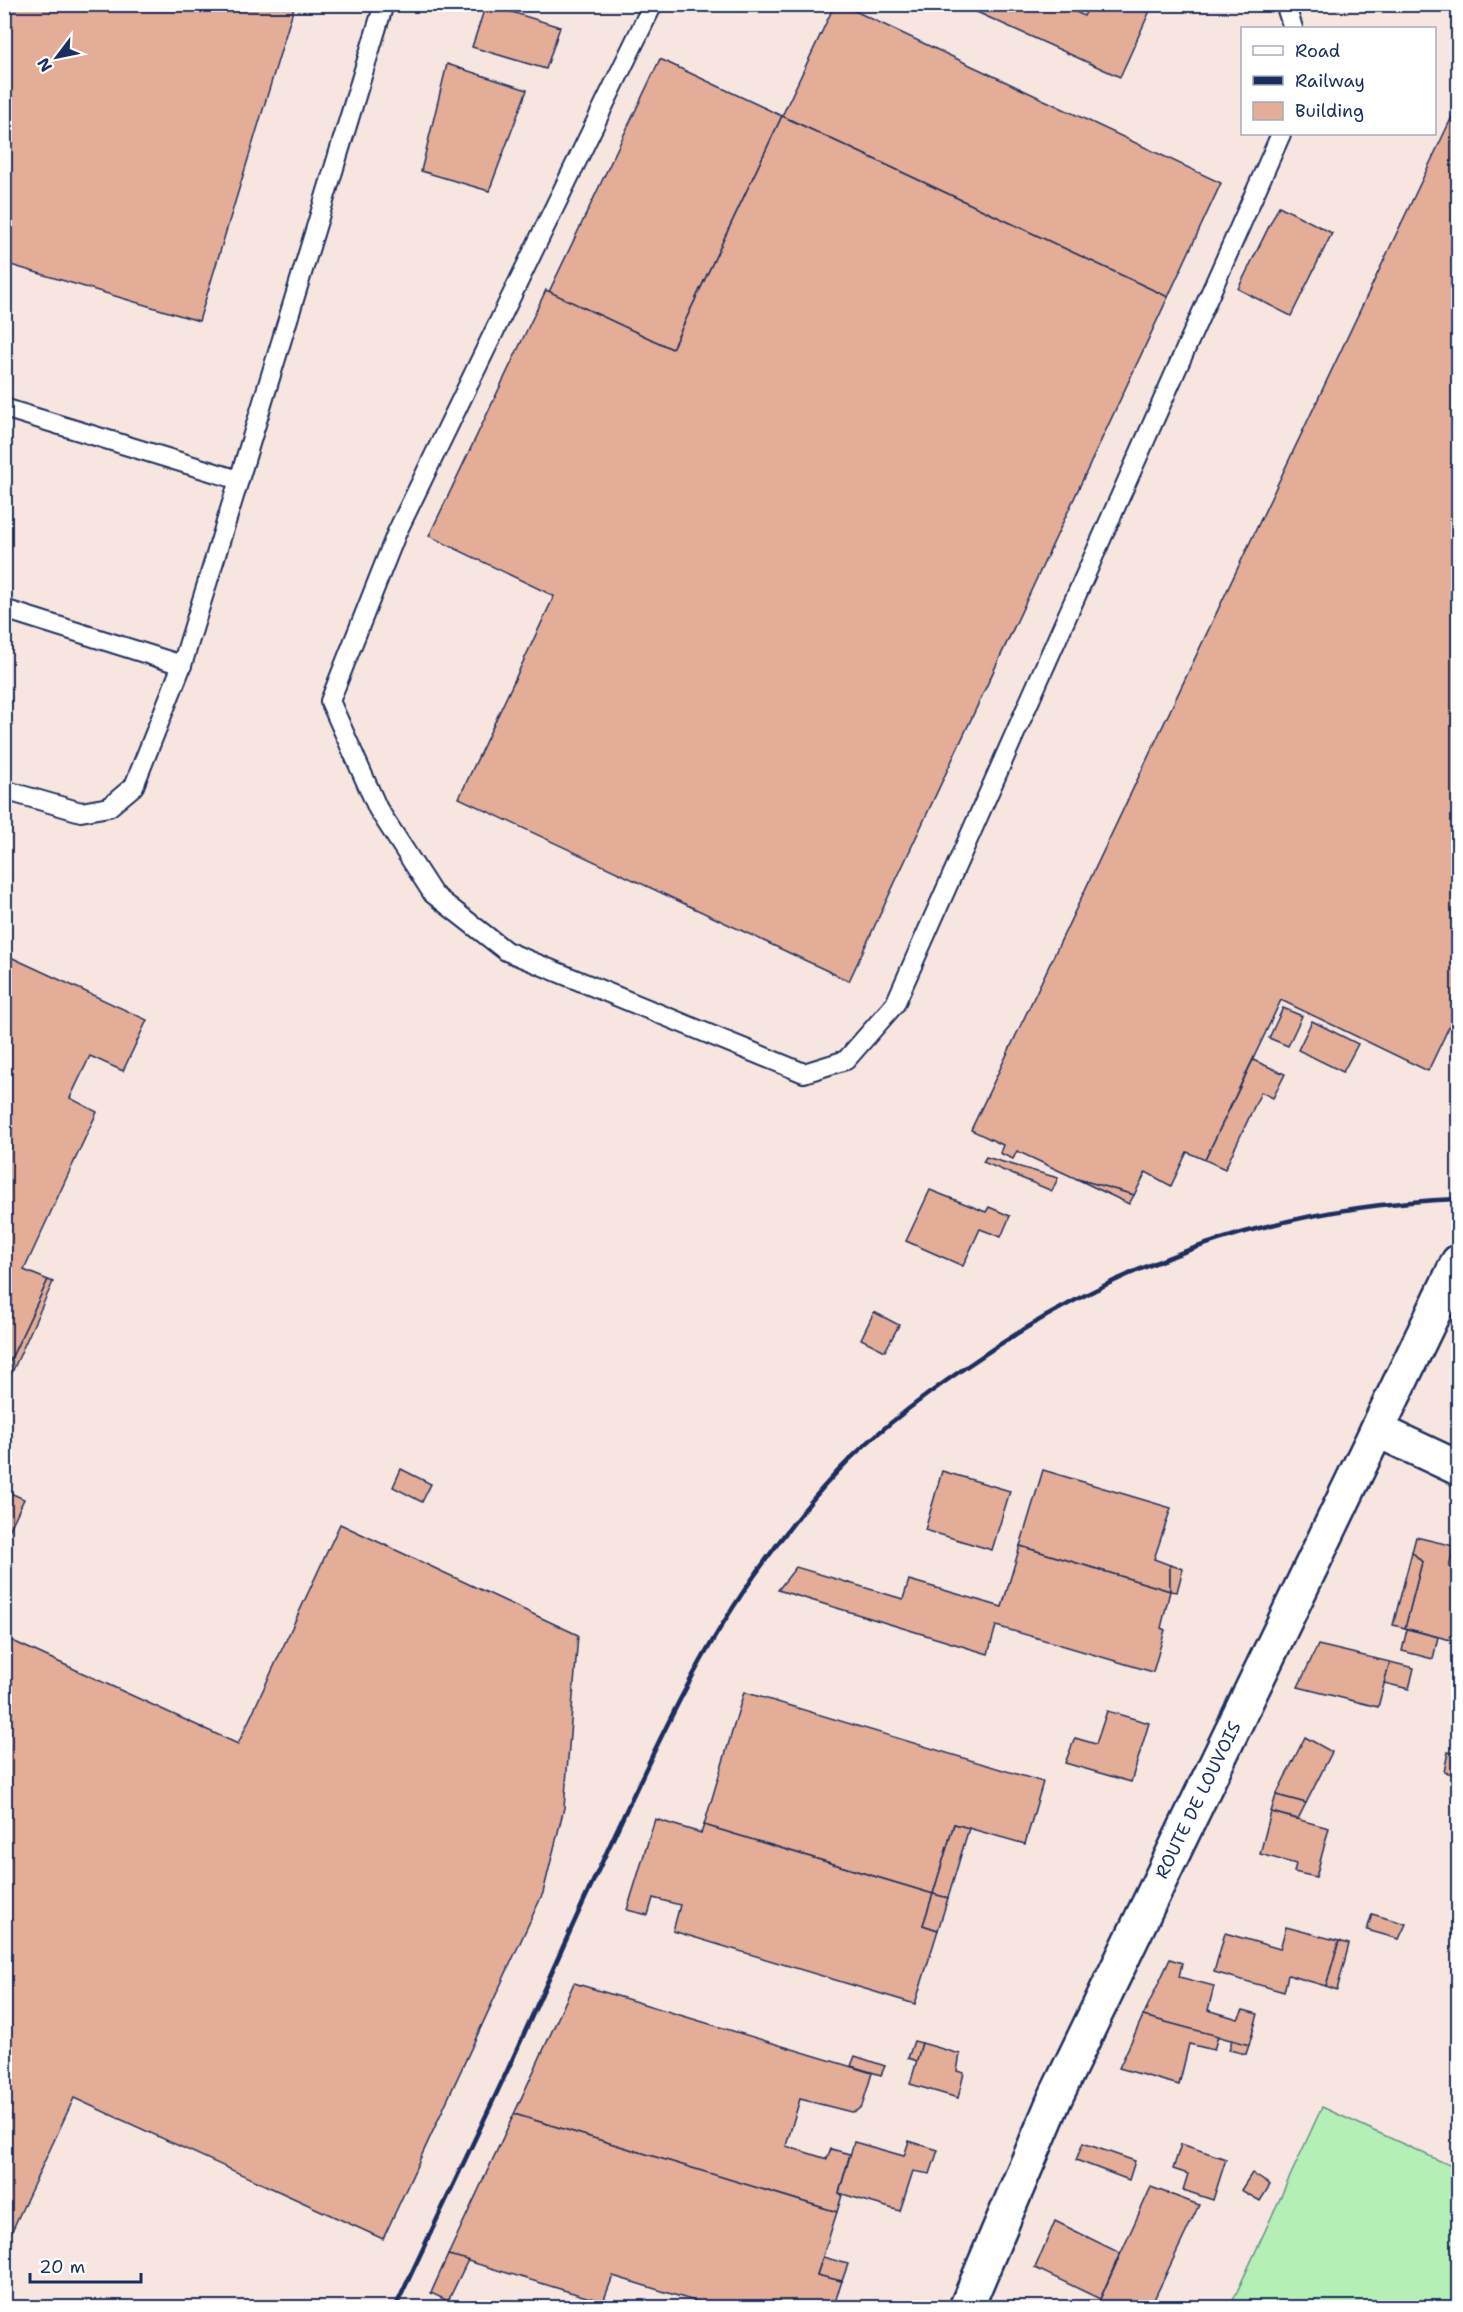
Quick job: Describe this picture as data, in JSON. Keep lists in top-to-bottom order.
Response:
{
  "streets": {
    "street": ["ROUTE DE LOUVOIS"]
  },
  "legend": ["Road", "Railway", "Building"],
  "scale_bar": "20 m",
  "north": "bottom left"
}
